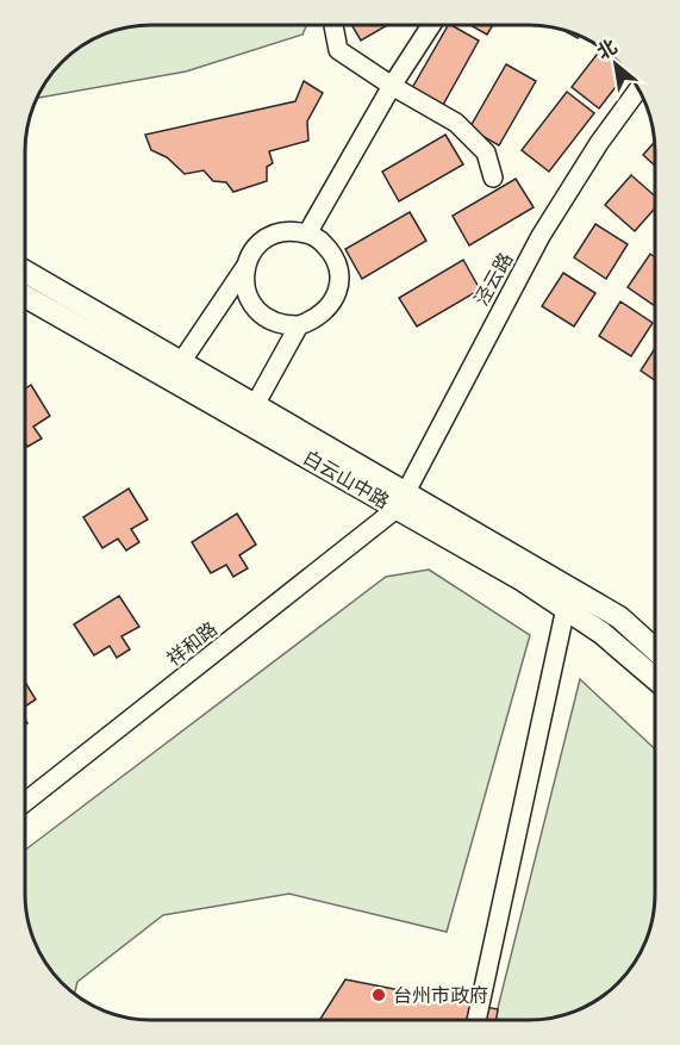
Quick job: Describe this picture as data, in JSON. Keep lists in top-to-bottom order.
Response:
{
  "streets": {
    "main road": ["白云山中路"],
    "street": ["泾云路", "祥和路"]
  },
  "crossings": [
    ["泾云路", "白云山中路"],
    ["泾云路", "祥和路"],
    ["白云山中路", "祥和路"]
  ],
  "places": ["台州市政府"],
  "north": "top left"
}
